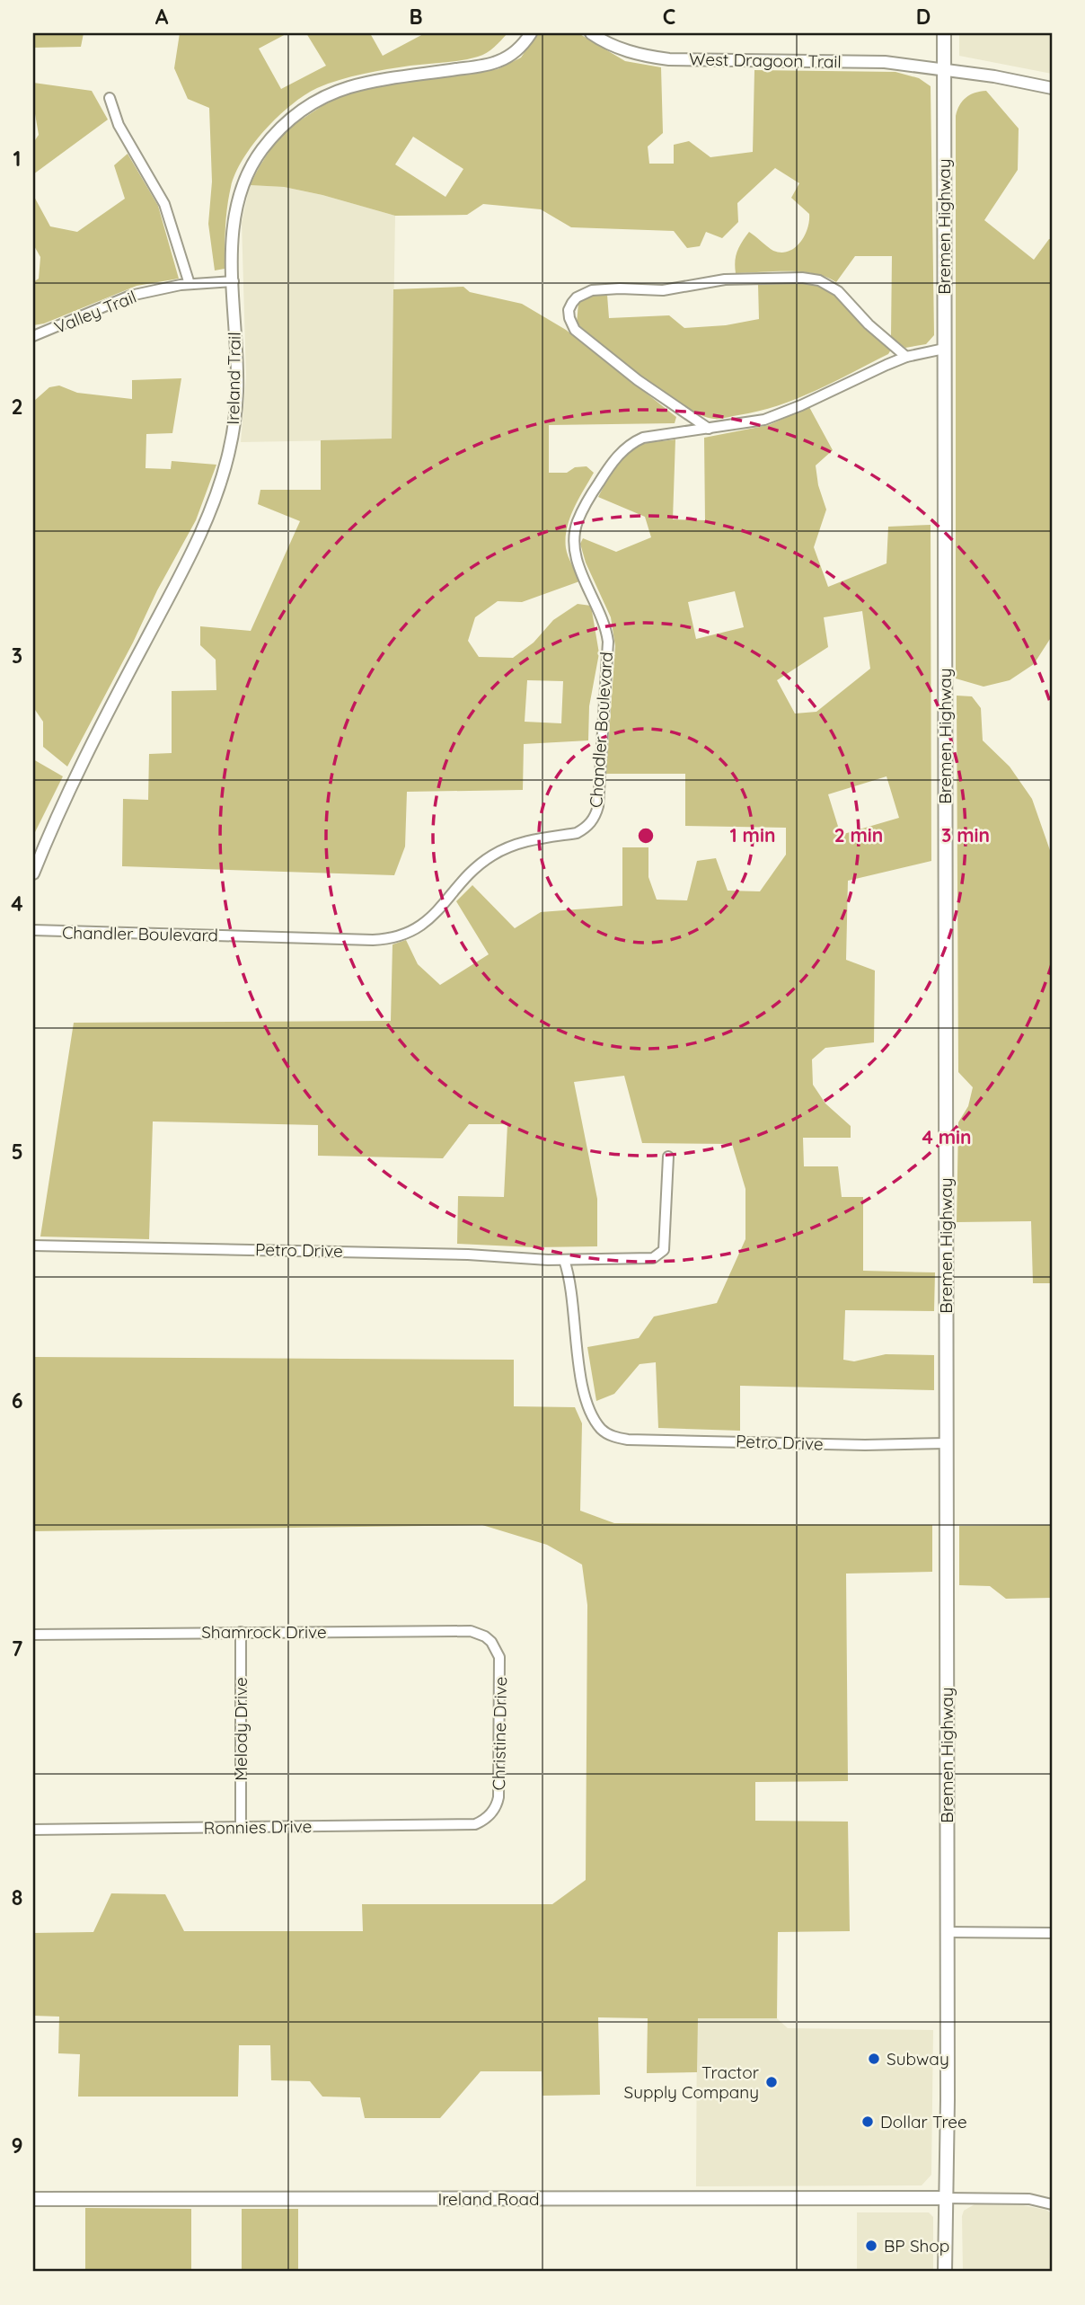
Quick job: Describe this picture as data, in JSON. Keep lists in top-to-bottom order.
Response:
{
  "streets": {
    "main road": ["Bremen Highway", "Ireland Road"],
    "street": [
      "West Dragoon Trail",
      "Valley Trail",
      "Ireland Trail",
      "Chandler Boulevard",
      "Petro Drive",
      "Shamrock Drive",
      "Melody Drive",
      "Christine Drive",
      "Ronnies Drive"
    ]
  },
  "crossings": [
    ["West Dragoon Trail", "Bremen Highway"],
    ["Bremen Highway", "Chandler Boulevard"],
    ["Bremen Highway", "Petro Drive"],
    ["Bremen Highway", "Ireland Road"],
    ["Valley Trail", "Ireland Trail"],
    ["Shamrock Drive", "Melody Drive"],
    ["Shamrock Drive", "Christine Drive"],
    ["Melody Drive", "Ronnies Drive"],
    ["Christine Drive", "Ronnies Drive"]
  ],
  "places": [
    "Subway",
    "Tractor Supply Company",
    "Dollar Tree",
    "BP Shop"
  ],
  "grid": {
    "columns": [
      "A",
      "B",
      "C",
      "D"
    ],
    "rows": [
      "1",
      "2",
      "3",
      "4",
      "5",
      "6",
      "7",
      "8",
      "9"
    ]
  },
  "rings": [
    "1 min",
    "2 min",
    "3 min",
    "4 min"
  ]
}
